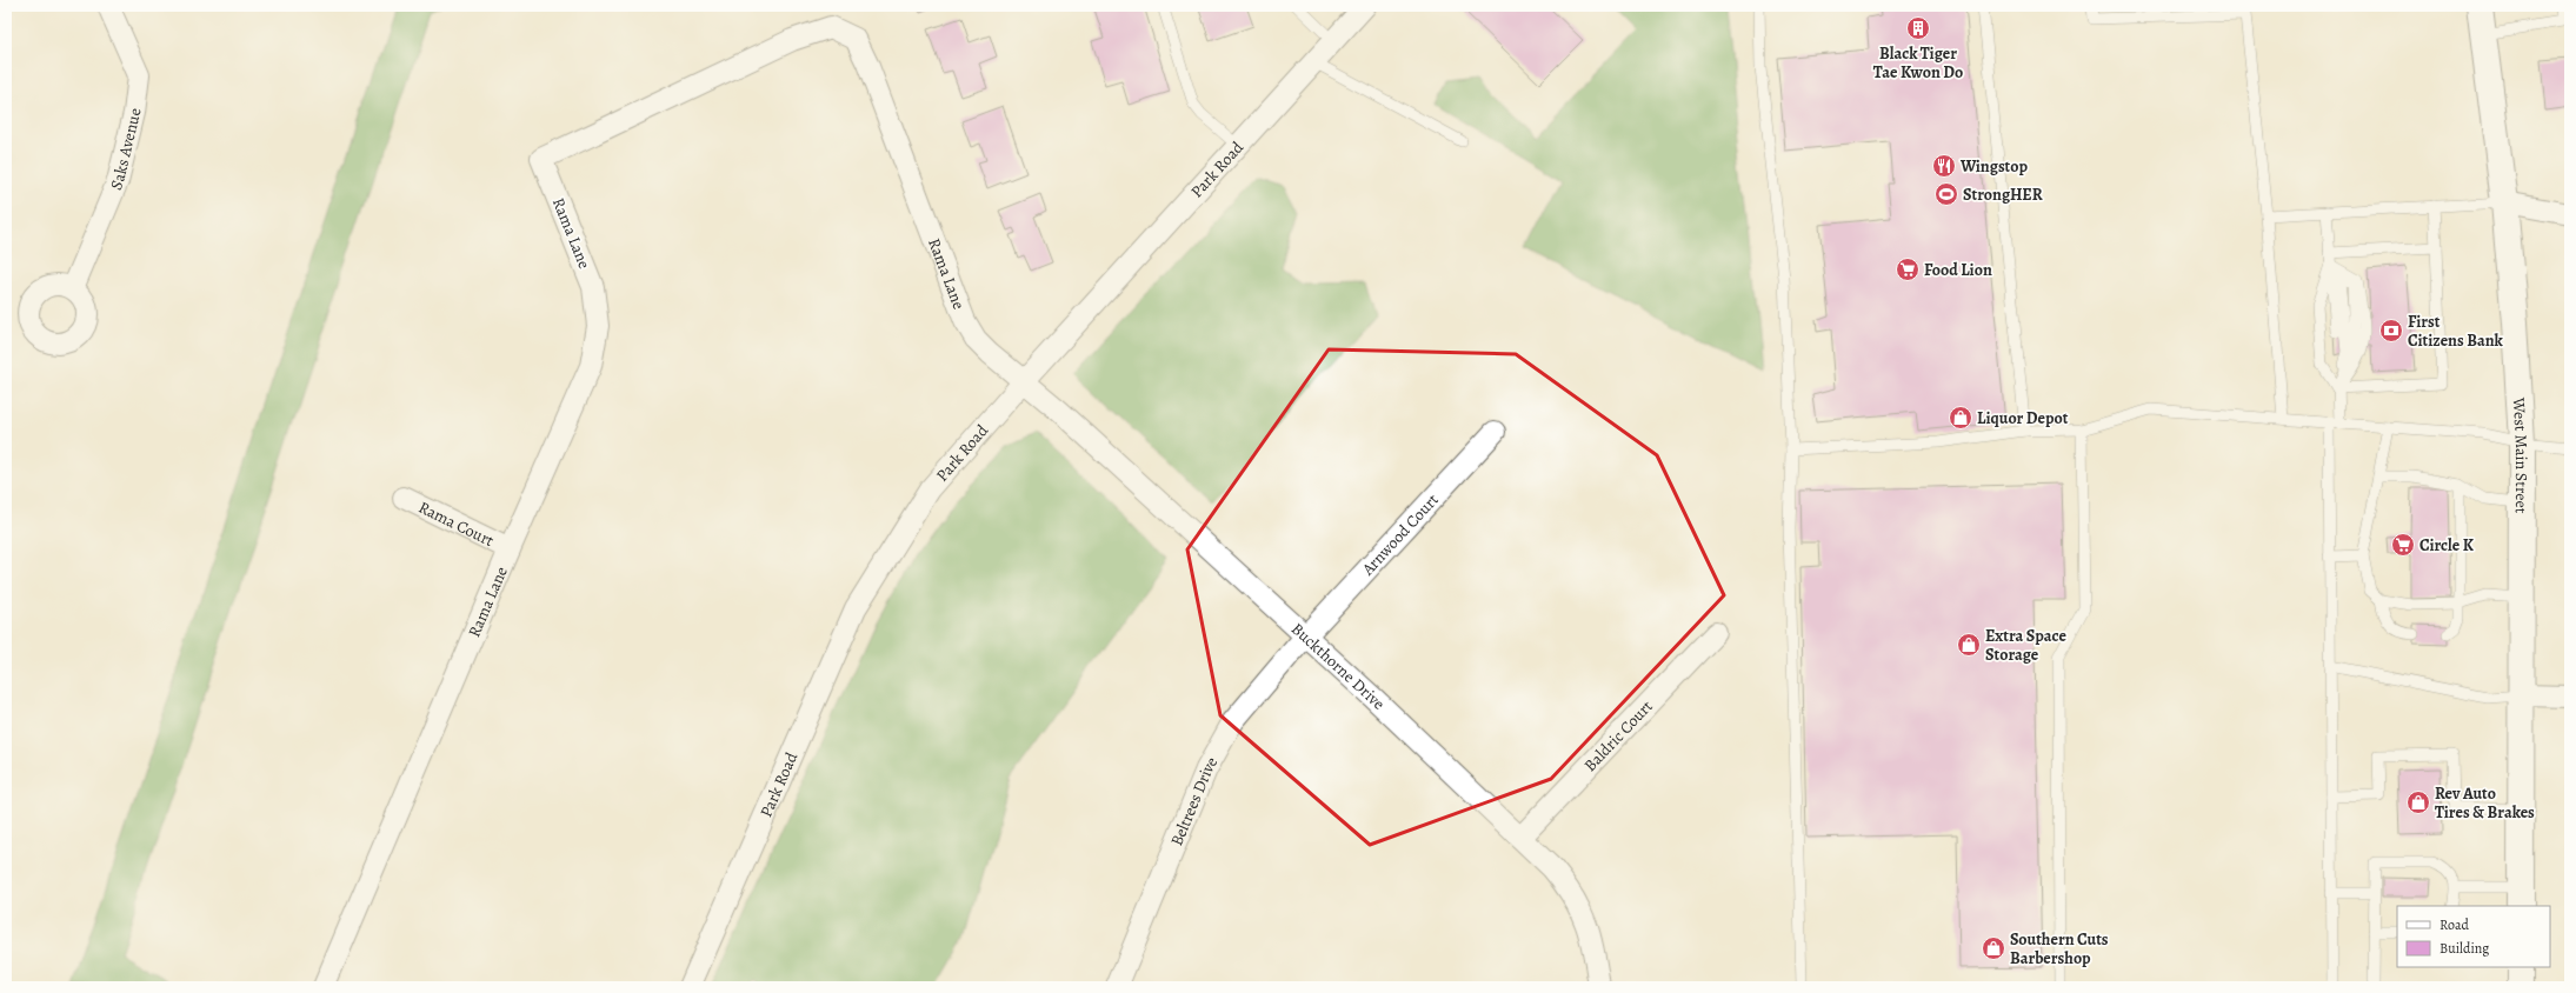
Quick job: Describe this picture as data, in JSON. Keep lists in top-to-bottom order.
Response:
{
  "streets": {
    "main road": ["West Main Street"],
    "street": [
      "Saks Avenue",
      "Park Road",
      "Rama Lane",
      "Rama Court",
      "Arnwood Court",
      "Buckthorne Drive",
      "Baldric Court",
      "Beltrees Drive"
    ]
  },
  "crossings": [
    ["Park Road", "Rama Lane"],
    ["Park Road", "Buckthorne Drive"],
    ["Rama Lane", "Rama Court"],
    ["Rama Lane", "Buckthorne Drive"],
    ["Arnwood Court", "Buckthorne Drive"],
    ["Arnwood Court", "Beltrees Drive"],
    ["Buckthorne Drive", "Baldric Court"],
    ["Buckthorne Drive", "Beltrees Drive"]
  ],
  "places": {
    "building": ["Black Tiger Tae Kwon Do"],
    "restaurant": ["Wingstop"],
    "sports": ["StrongHER"],
    "supermarket": ["Food Lion", "Circle K"],
    "bank": ["First Citizens Bank"],
    "shop": [
      "Liquor Depot",
      "Extra Space Storage",
      "Rev Auto Tires & Brakes",
      "Southern Cuts Barbershop"
    ]
  },
  "legend": ["Road", "Building"]
}
